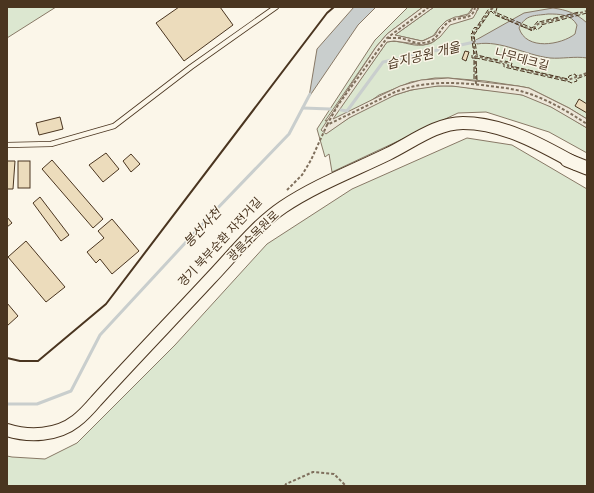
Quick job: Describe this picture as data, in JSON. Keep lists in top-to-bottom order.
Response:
{
  "streets": {
    "street": ["광릉수목원로"],
    "path": ["나무데크길"]
  },
  "water": ["습지공원 개울", "봉선사천"]
}
